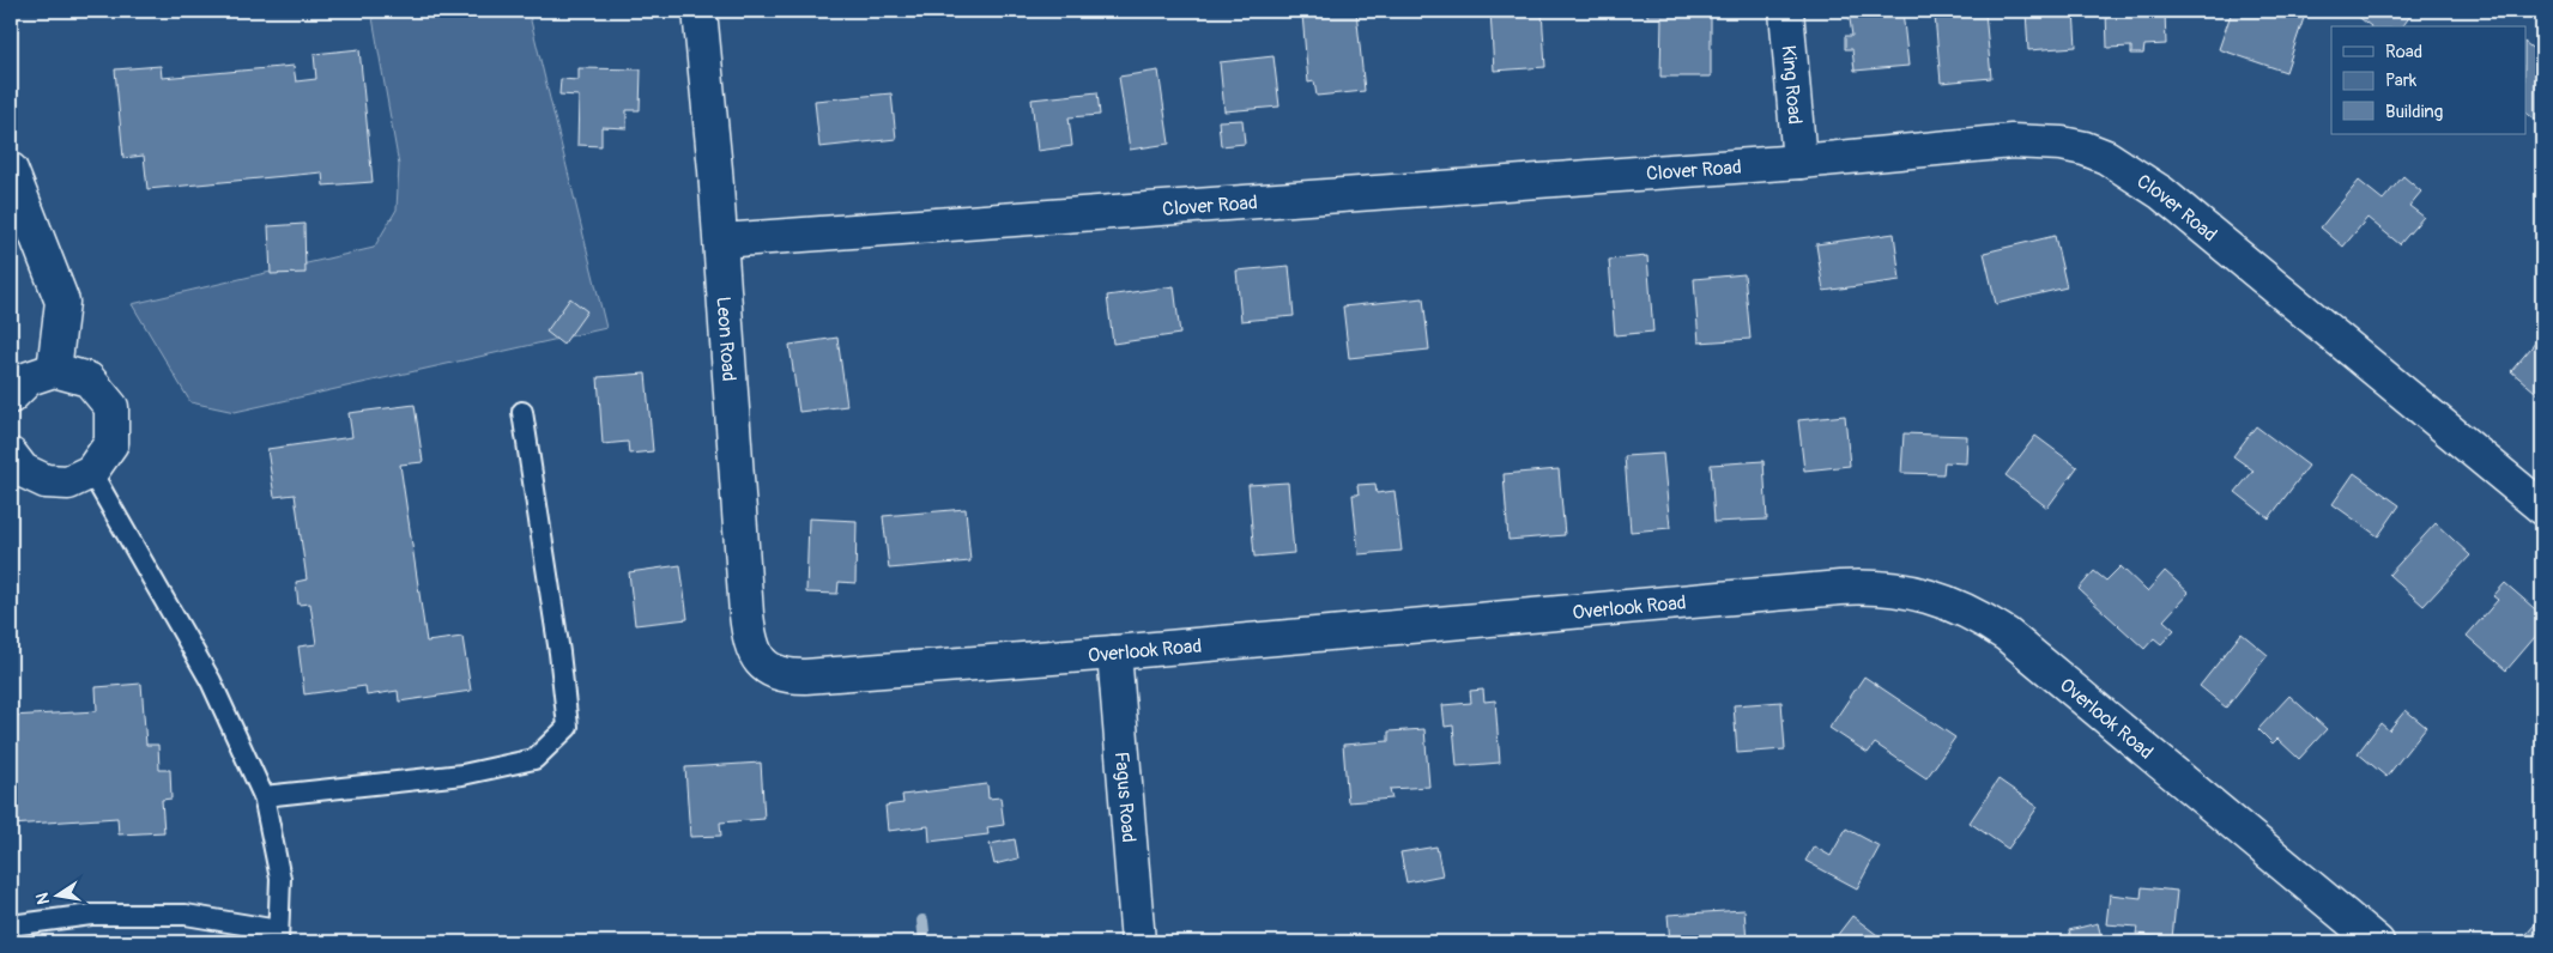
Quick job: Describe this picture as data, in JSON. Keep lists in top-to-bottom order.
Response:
{
  "streets": {
    "street": [
      "King Road",
      "Clover Road",
      "Leon Road",
      "Overlook Road",
      "Fagus Road"
    ]
  },
  "crossings": [
    ["King Road", "Clover Road"],
    ["Clover Road", "Leon Road"],
    ["Leon Road", "Overlook Road"],
    ["Overlook Road", "Fagus Road"]
  ],
  "legend": ["Road", "Park", "Building"],
  "north": "left"
}
